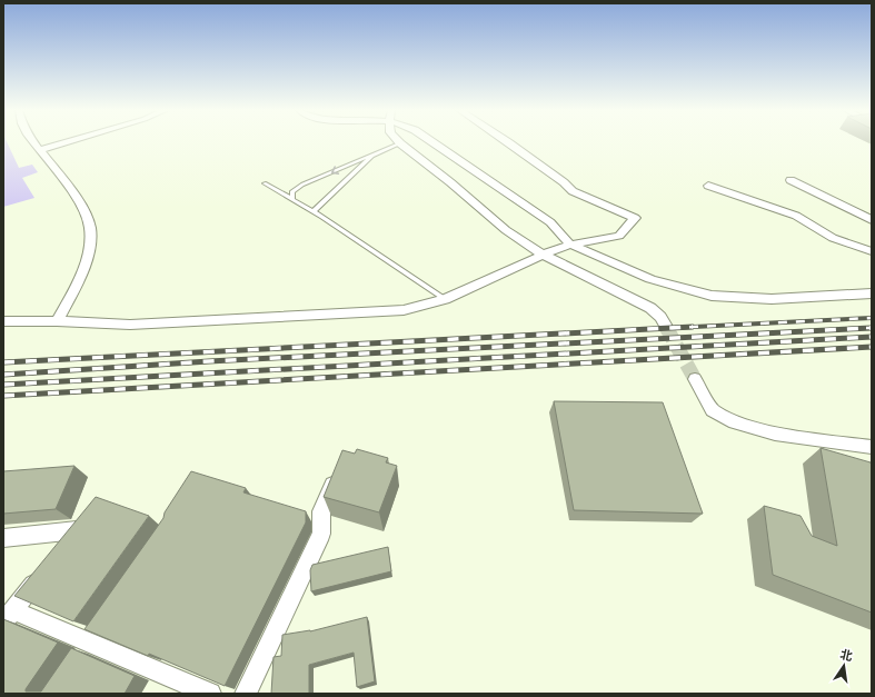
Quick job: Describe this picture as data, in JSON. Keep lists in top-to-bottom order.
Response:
{
  "north": "top"
}
